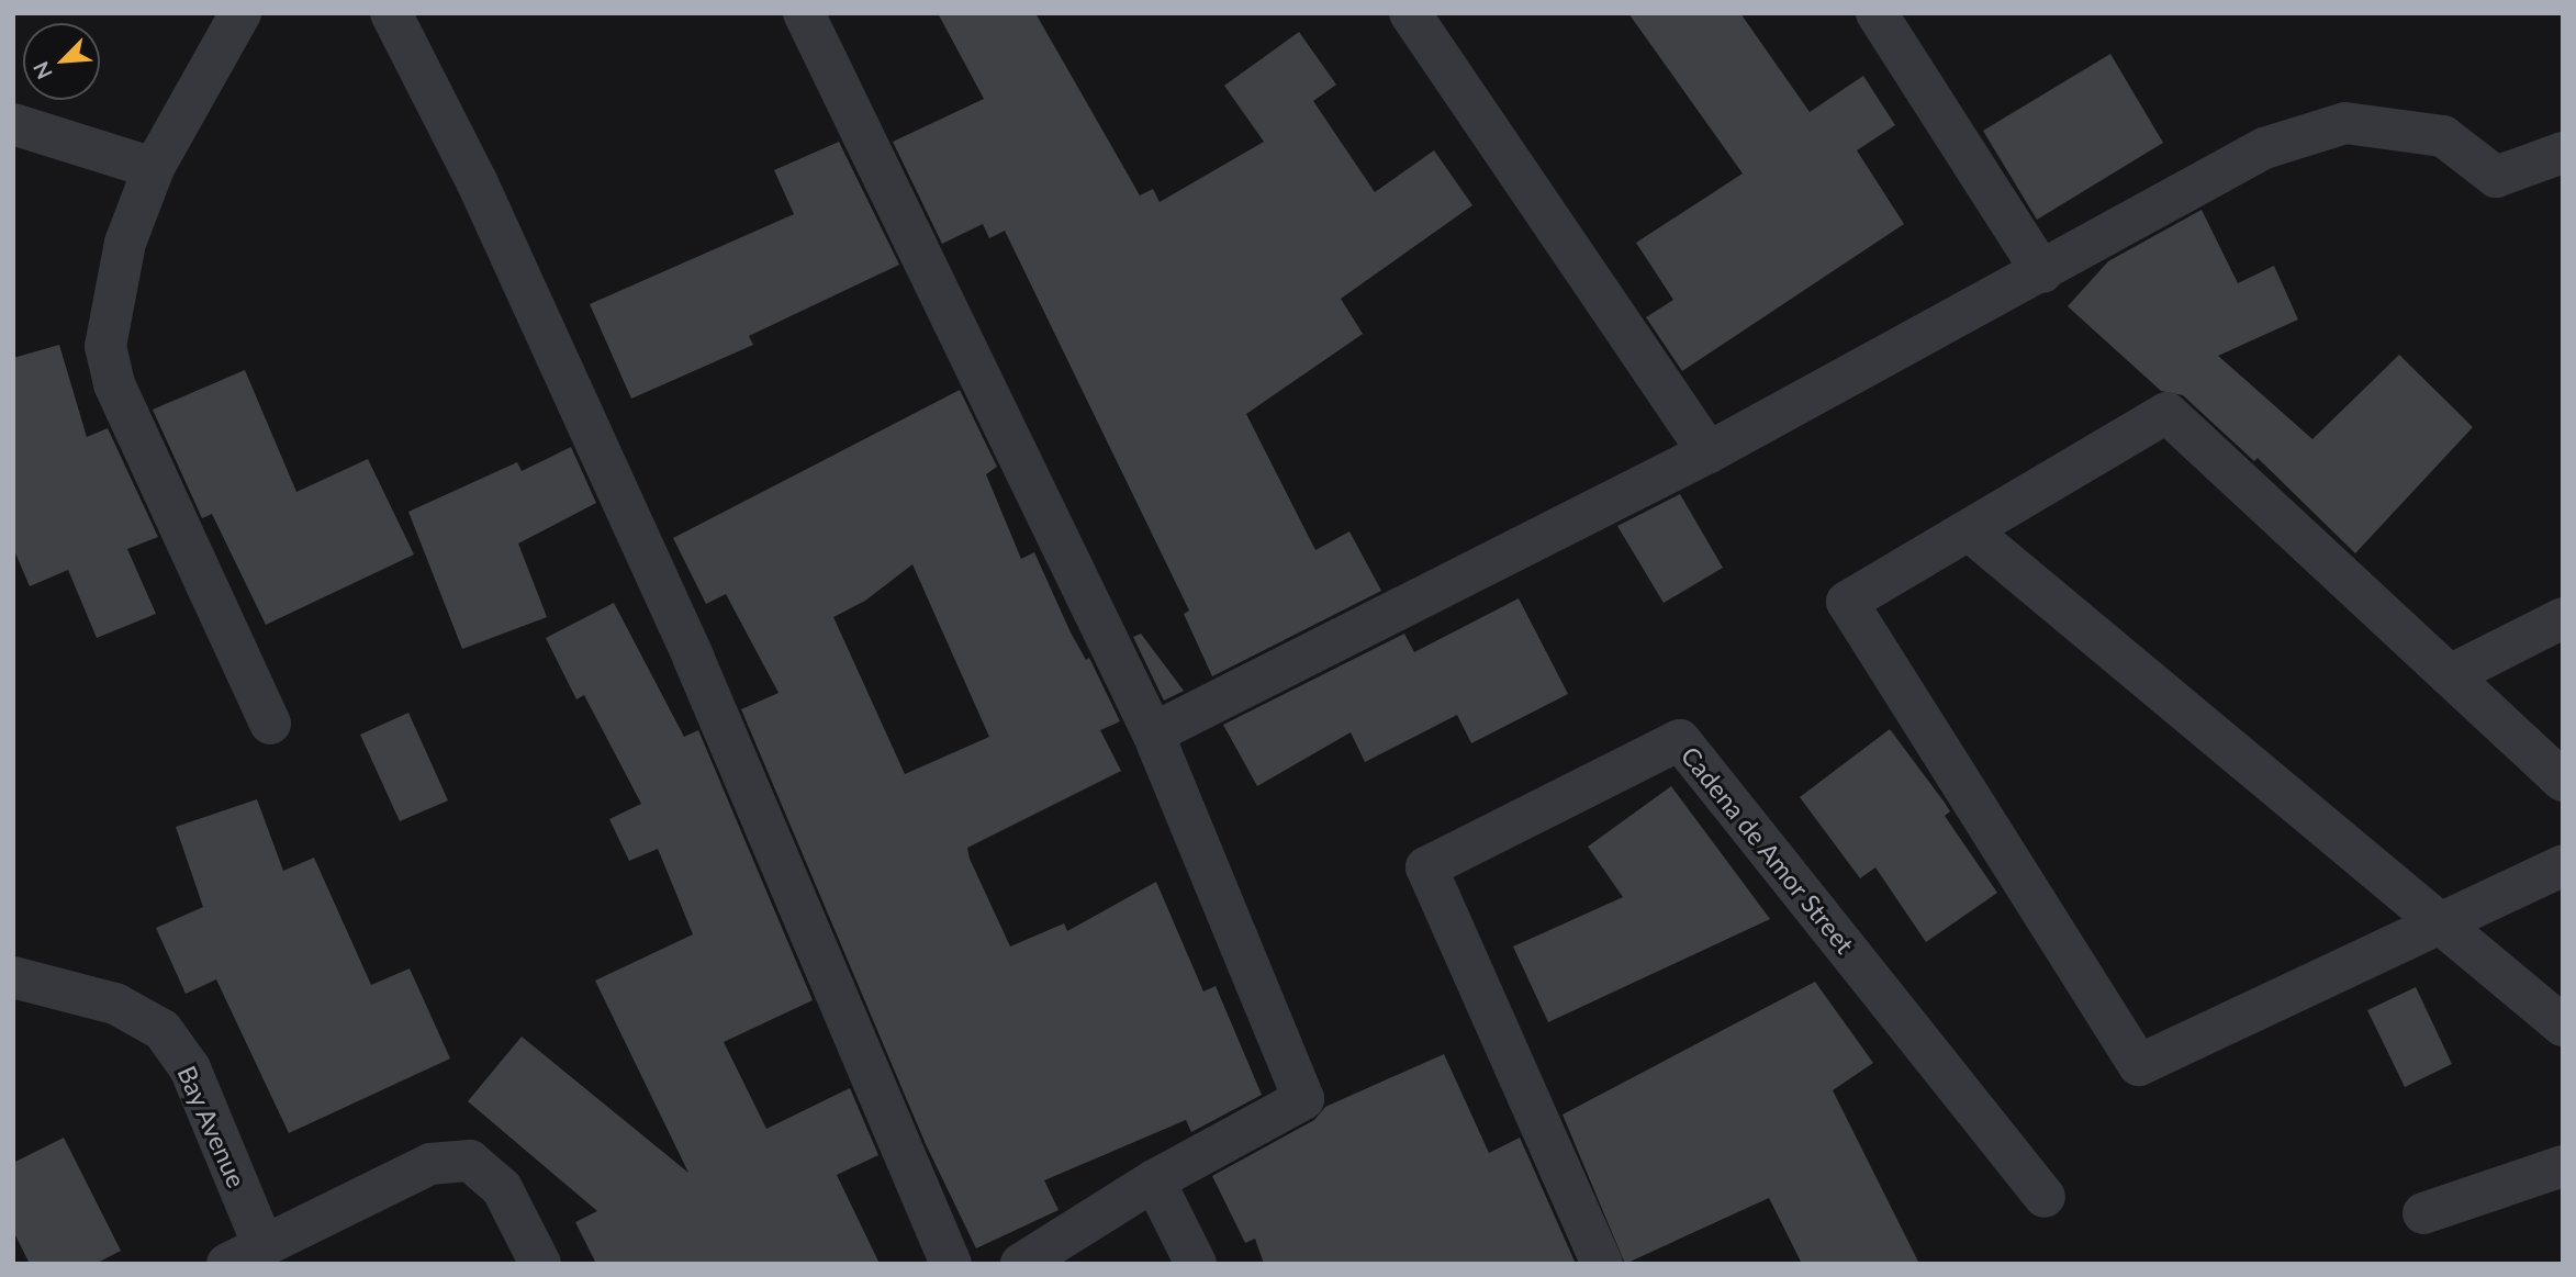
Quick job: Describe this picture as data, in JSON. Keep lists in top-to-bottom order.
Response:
{
  "streets": {
    "street": ["Cadena de Amor Street", "Bay Avenue"]
  },
  "north": "bottom left"
}
